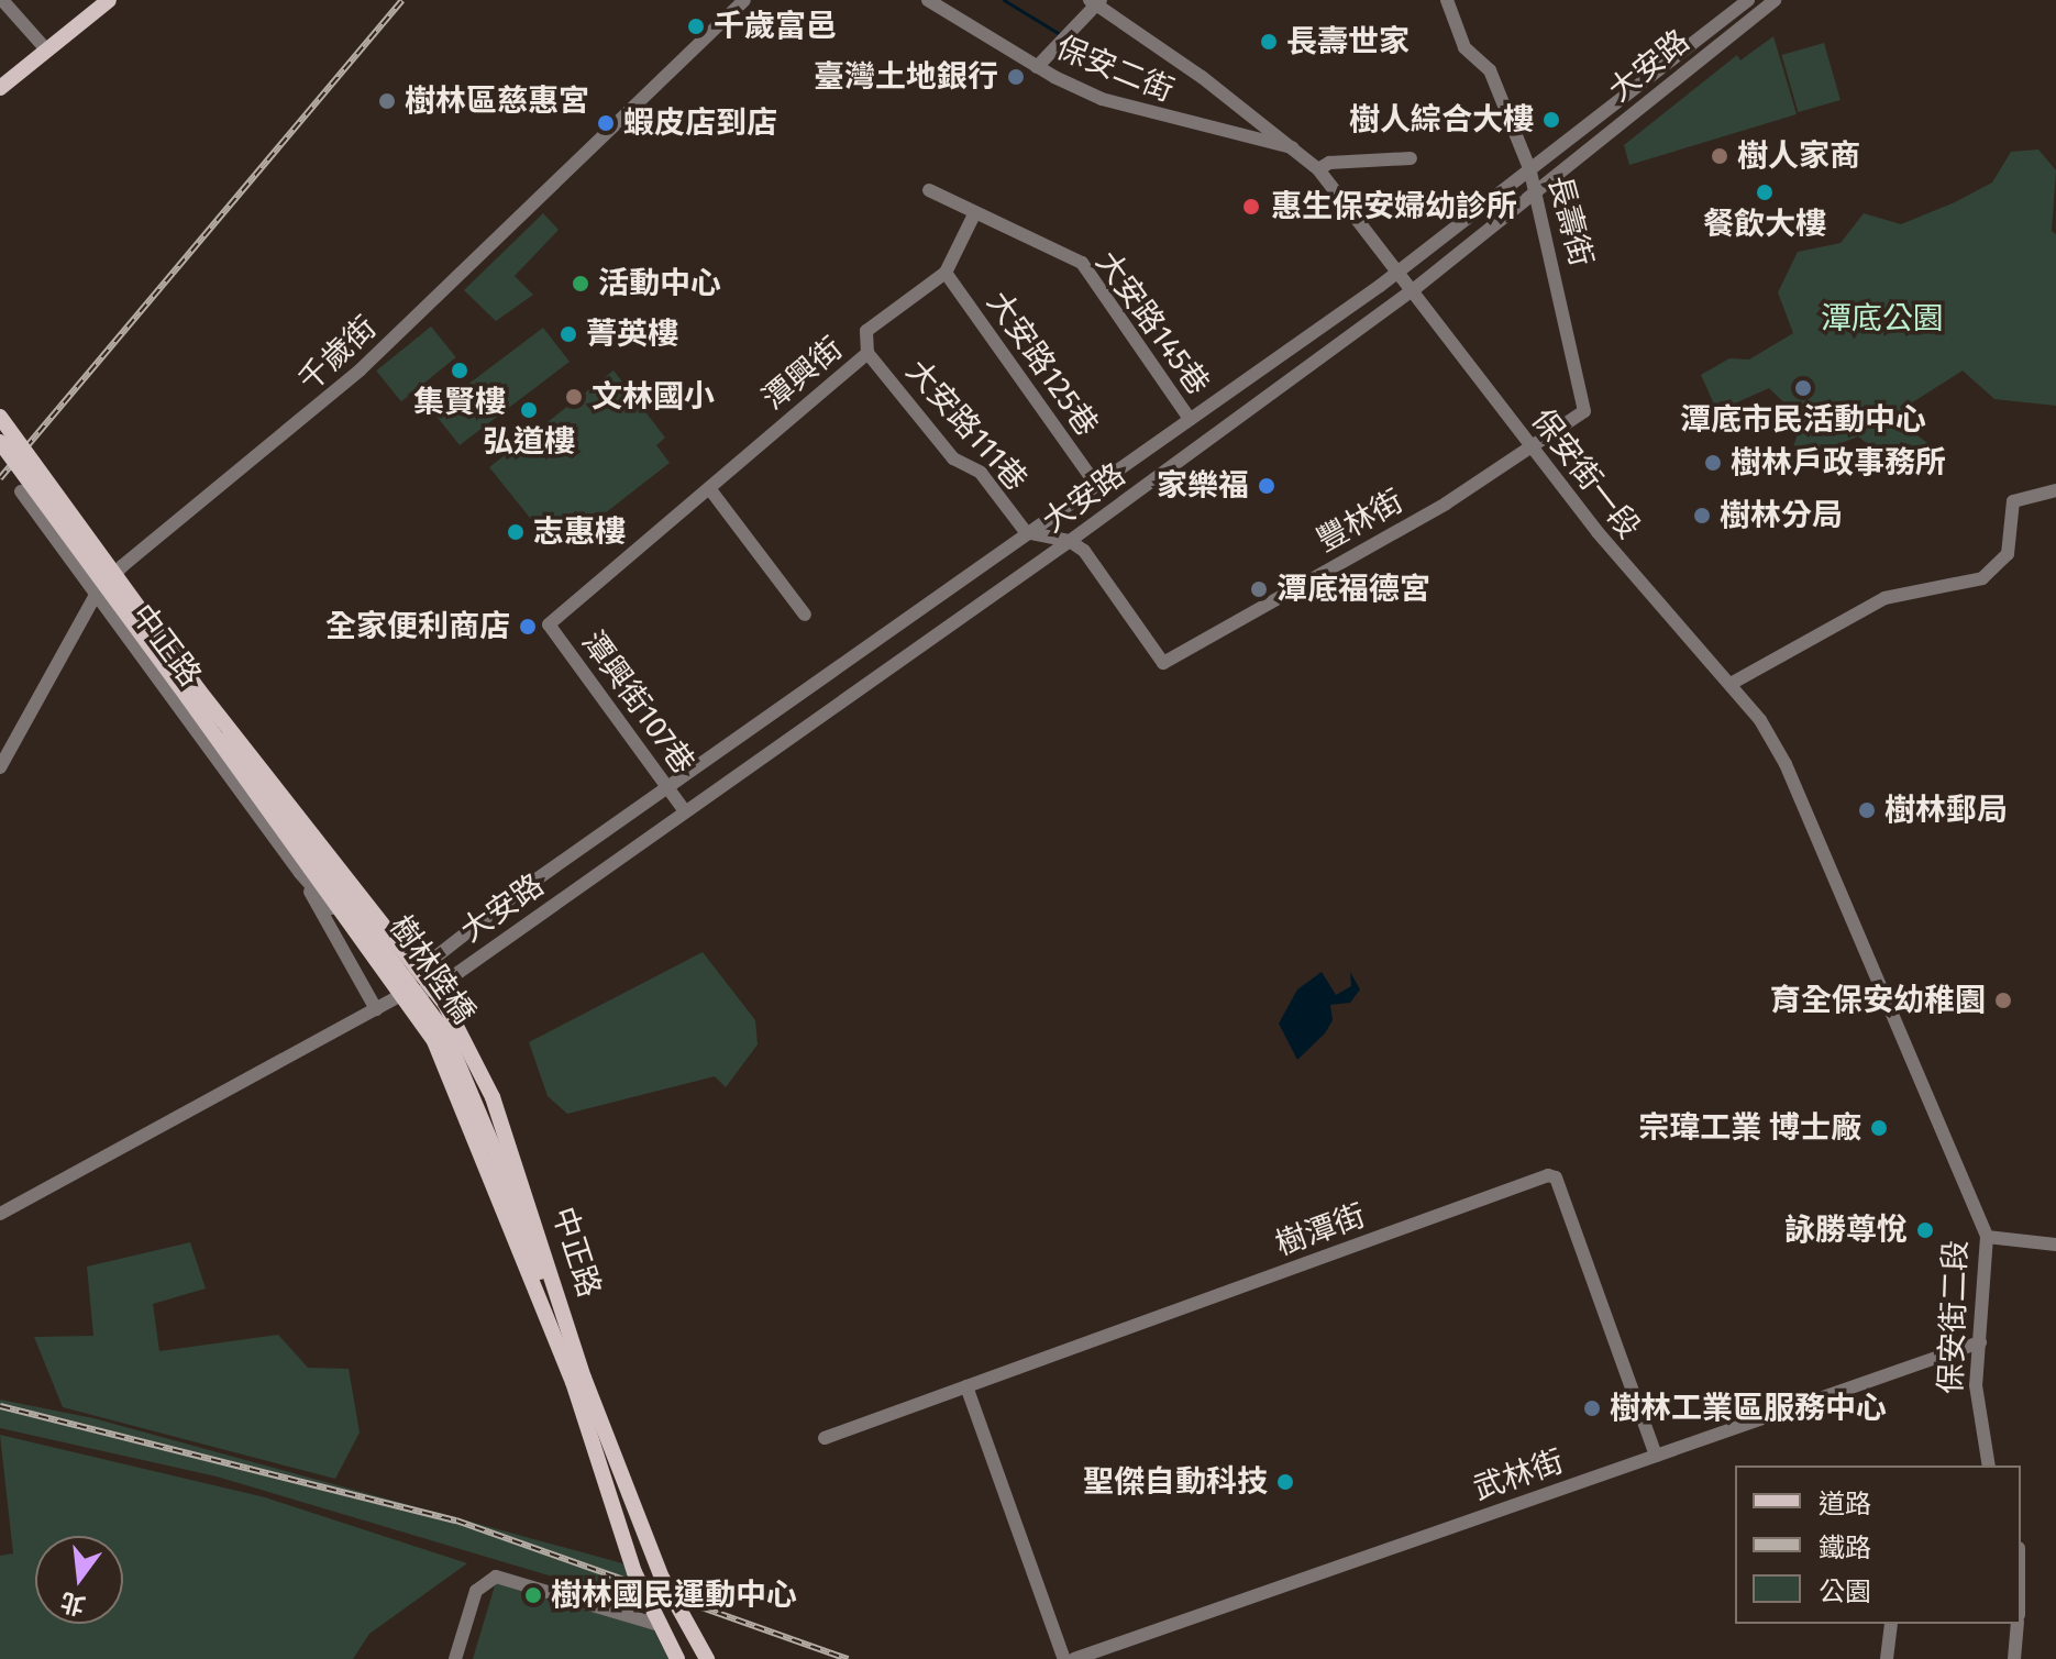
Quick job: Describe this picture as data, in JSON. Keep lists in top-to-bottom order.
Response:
{
  "streets": {
    "main road": ["中正路", "樹林陸橋"],
    "street": [
      "大安路",
      "保安二街",
      "長壽街",
      "大安路145巷",
      "千歲街",
      "大安路125巷",
      "潭興街",
      "大安路111巷",
      "保安街一段",
      "豐林街",
      "潭興街107巷",
      "樹潭街",
      "保安街二段",
      "武林街"
    ]
  },
  "crossings": [
    ["大安路", "長壽街"],
    ["大安路", "大安路145巷"],
    ["大安路", "大安路125巷"],
    ["大安路", "大安路111巷"],
    ["大安路", "保安街一段"],
    ["大安路", "豐林街"],
    ["大安路", "中正路"],
    ["大安路", "潭興街107巷"],
    ["保安二街", "保安街一段"],
    ["長壽街", "保安街一段"],
    ["長壽街", "豐林街"],
    ["大安路145巷", "潭興街"],
    ["千歲街", "中正路"],
    ["大安路125巷", "潭興街"],
    ["潭興街", "大安路111巷"],
    ["潭興街", "潭興街107巷"],
    ["保安街一段", "豐林街"],
    ["保安街一段", "保安街二段"],
    ["中正路", "樹林陸橋"],
    ["樹潭街", "武林街"],
    ["保安街二段", "武林街"]
  ],
  "parks": ["潭底公園"],
  "places": [
    "千歲富邑",
    "長壽世家",
    "臺灣土地銀行",
    "樹林區慈惠宮",
    "樹人綜合大樓",
    "蝦皮店到店",
    "樹人家商",
    "餐飲大樓",
    "惠生保安婦幼診所",
    "活動中心",
    "菁英樓",
    "集賢樓",
    "潭底市民活動中心",
    "文林國小",
    "弘道樓",
    "樹林戶政事務所",
    "家樂福",
    "樹林分局",
    "志惠樓",
    "潭底福德宮",
    "全家便利商店",
    "樹林郵局",
    "育全保安幼稚園",
    "宗瑋工業 博士廠",
    "詠勝尊悅",
    "樹林工業區服務中心",
    "聖傑自動科技",
    "樹林國民運動中心"
  ],
  "legend": ["道路", "鐵路", "公園"],
  "north": "bottom"
}
